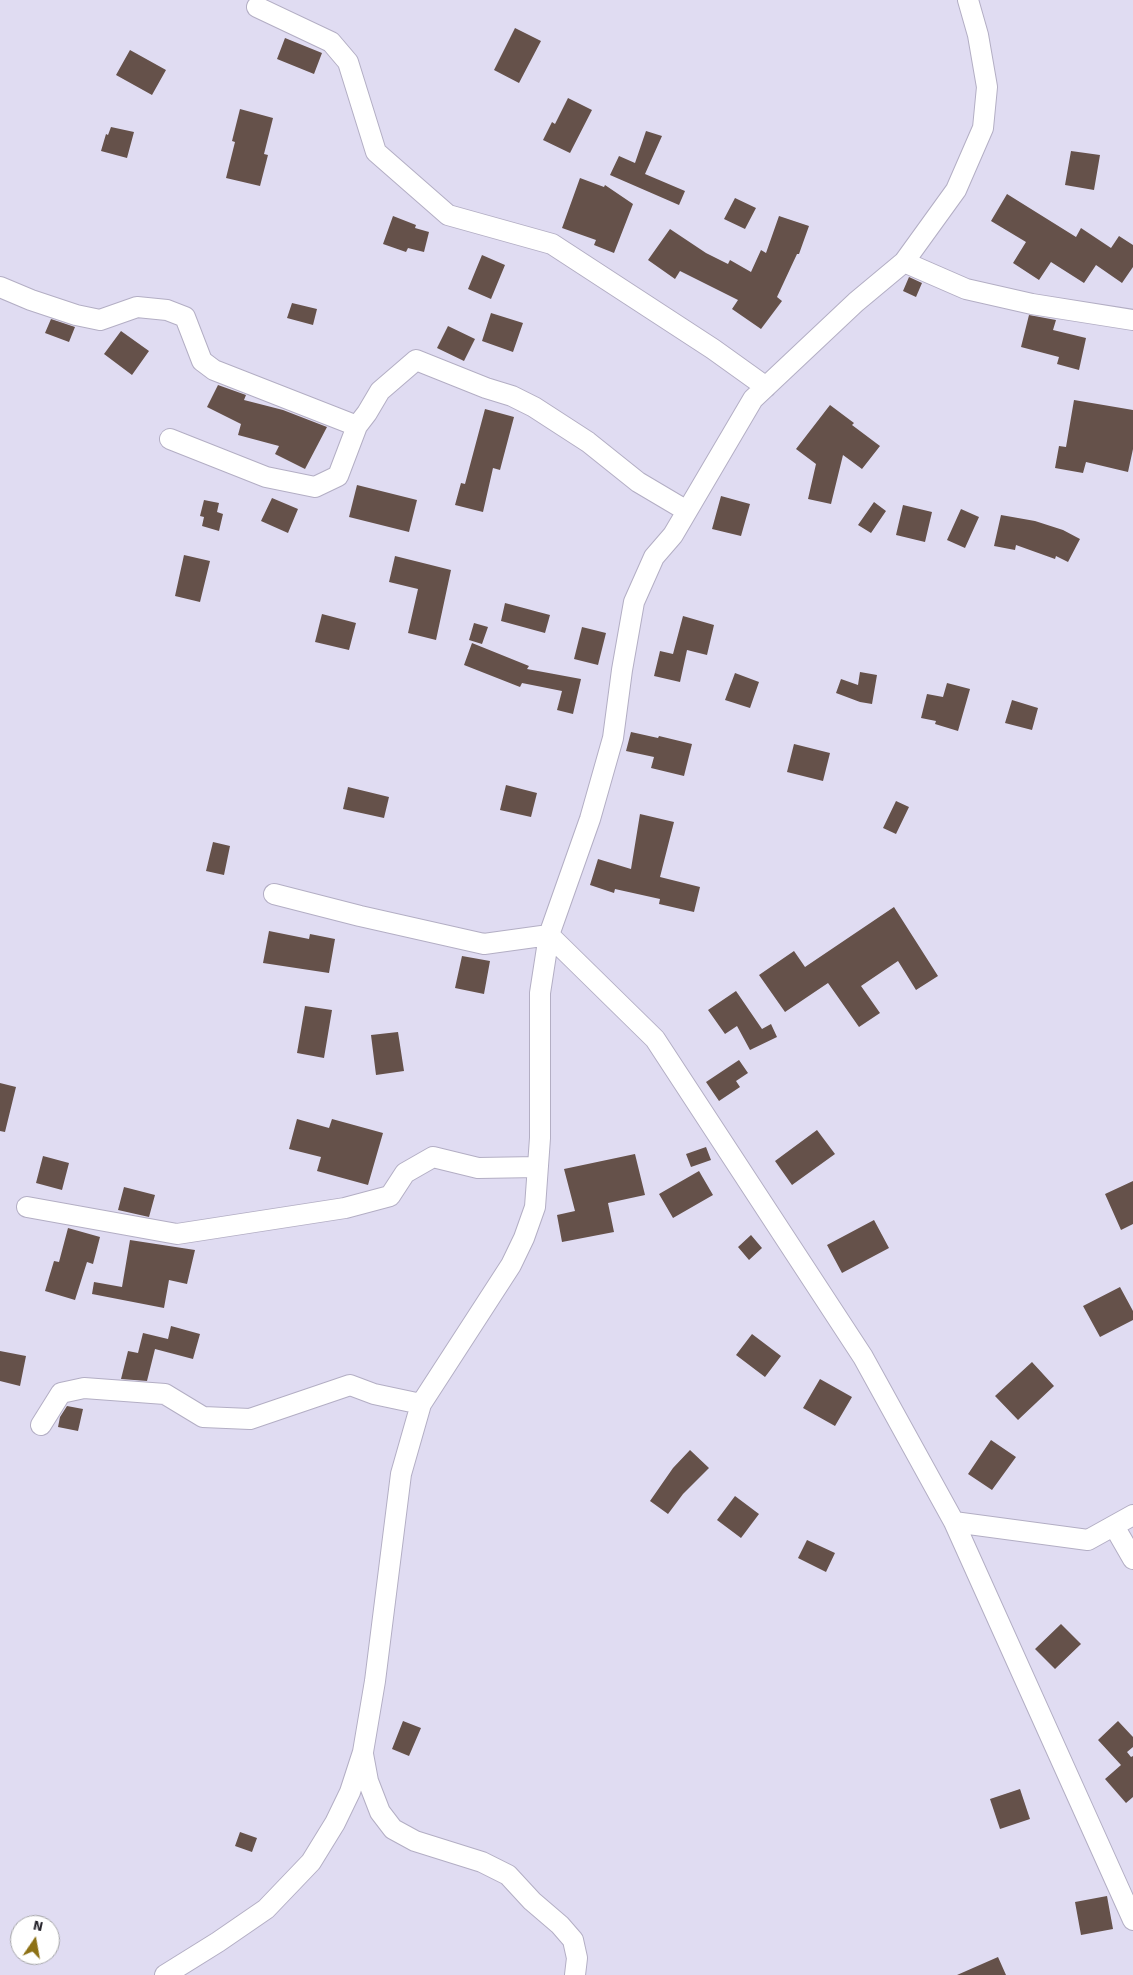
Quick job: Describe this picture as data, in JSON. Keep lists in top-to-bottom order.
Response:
{
  "north": "top"
}
